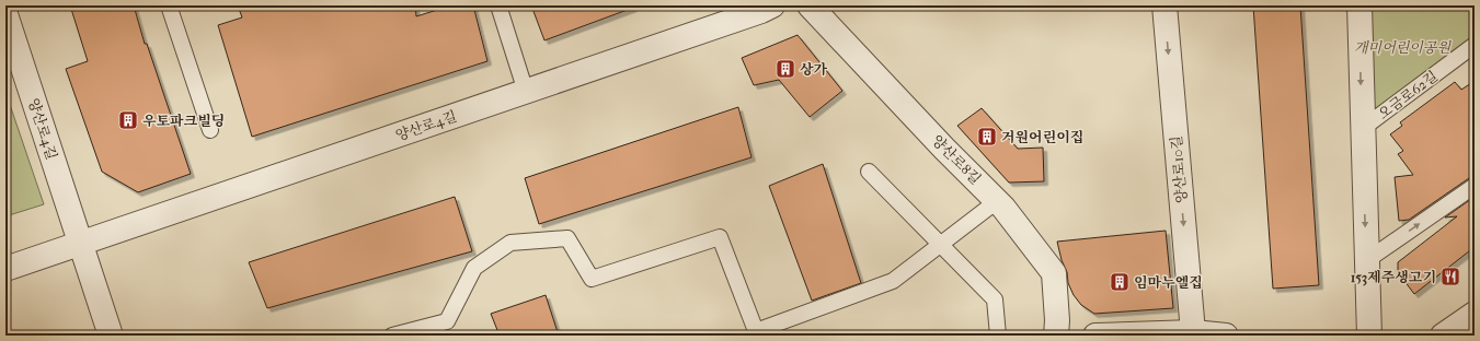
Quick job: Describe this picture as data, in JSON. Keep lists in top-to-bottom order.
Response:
{
  "streets": {
    "street": [
      "오금로62길",
      "양산로4길",
      "양산로8길",
      "양산로10길"
    ]
  },
  "one_way": ["오금로62길", "양산로10길"],
  "parks": ["개미어린이공원"],
  "places": {
    "building": [
      "상가",
      "우토파크빌딩",
      "거원어린이집",
      "임마누엘집"
    ],
    "restaurant": ["153제주생고기"]
  }
}
